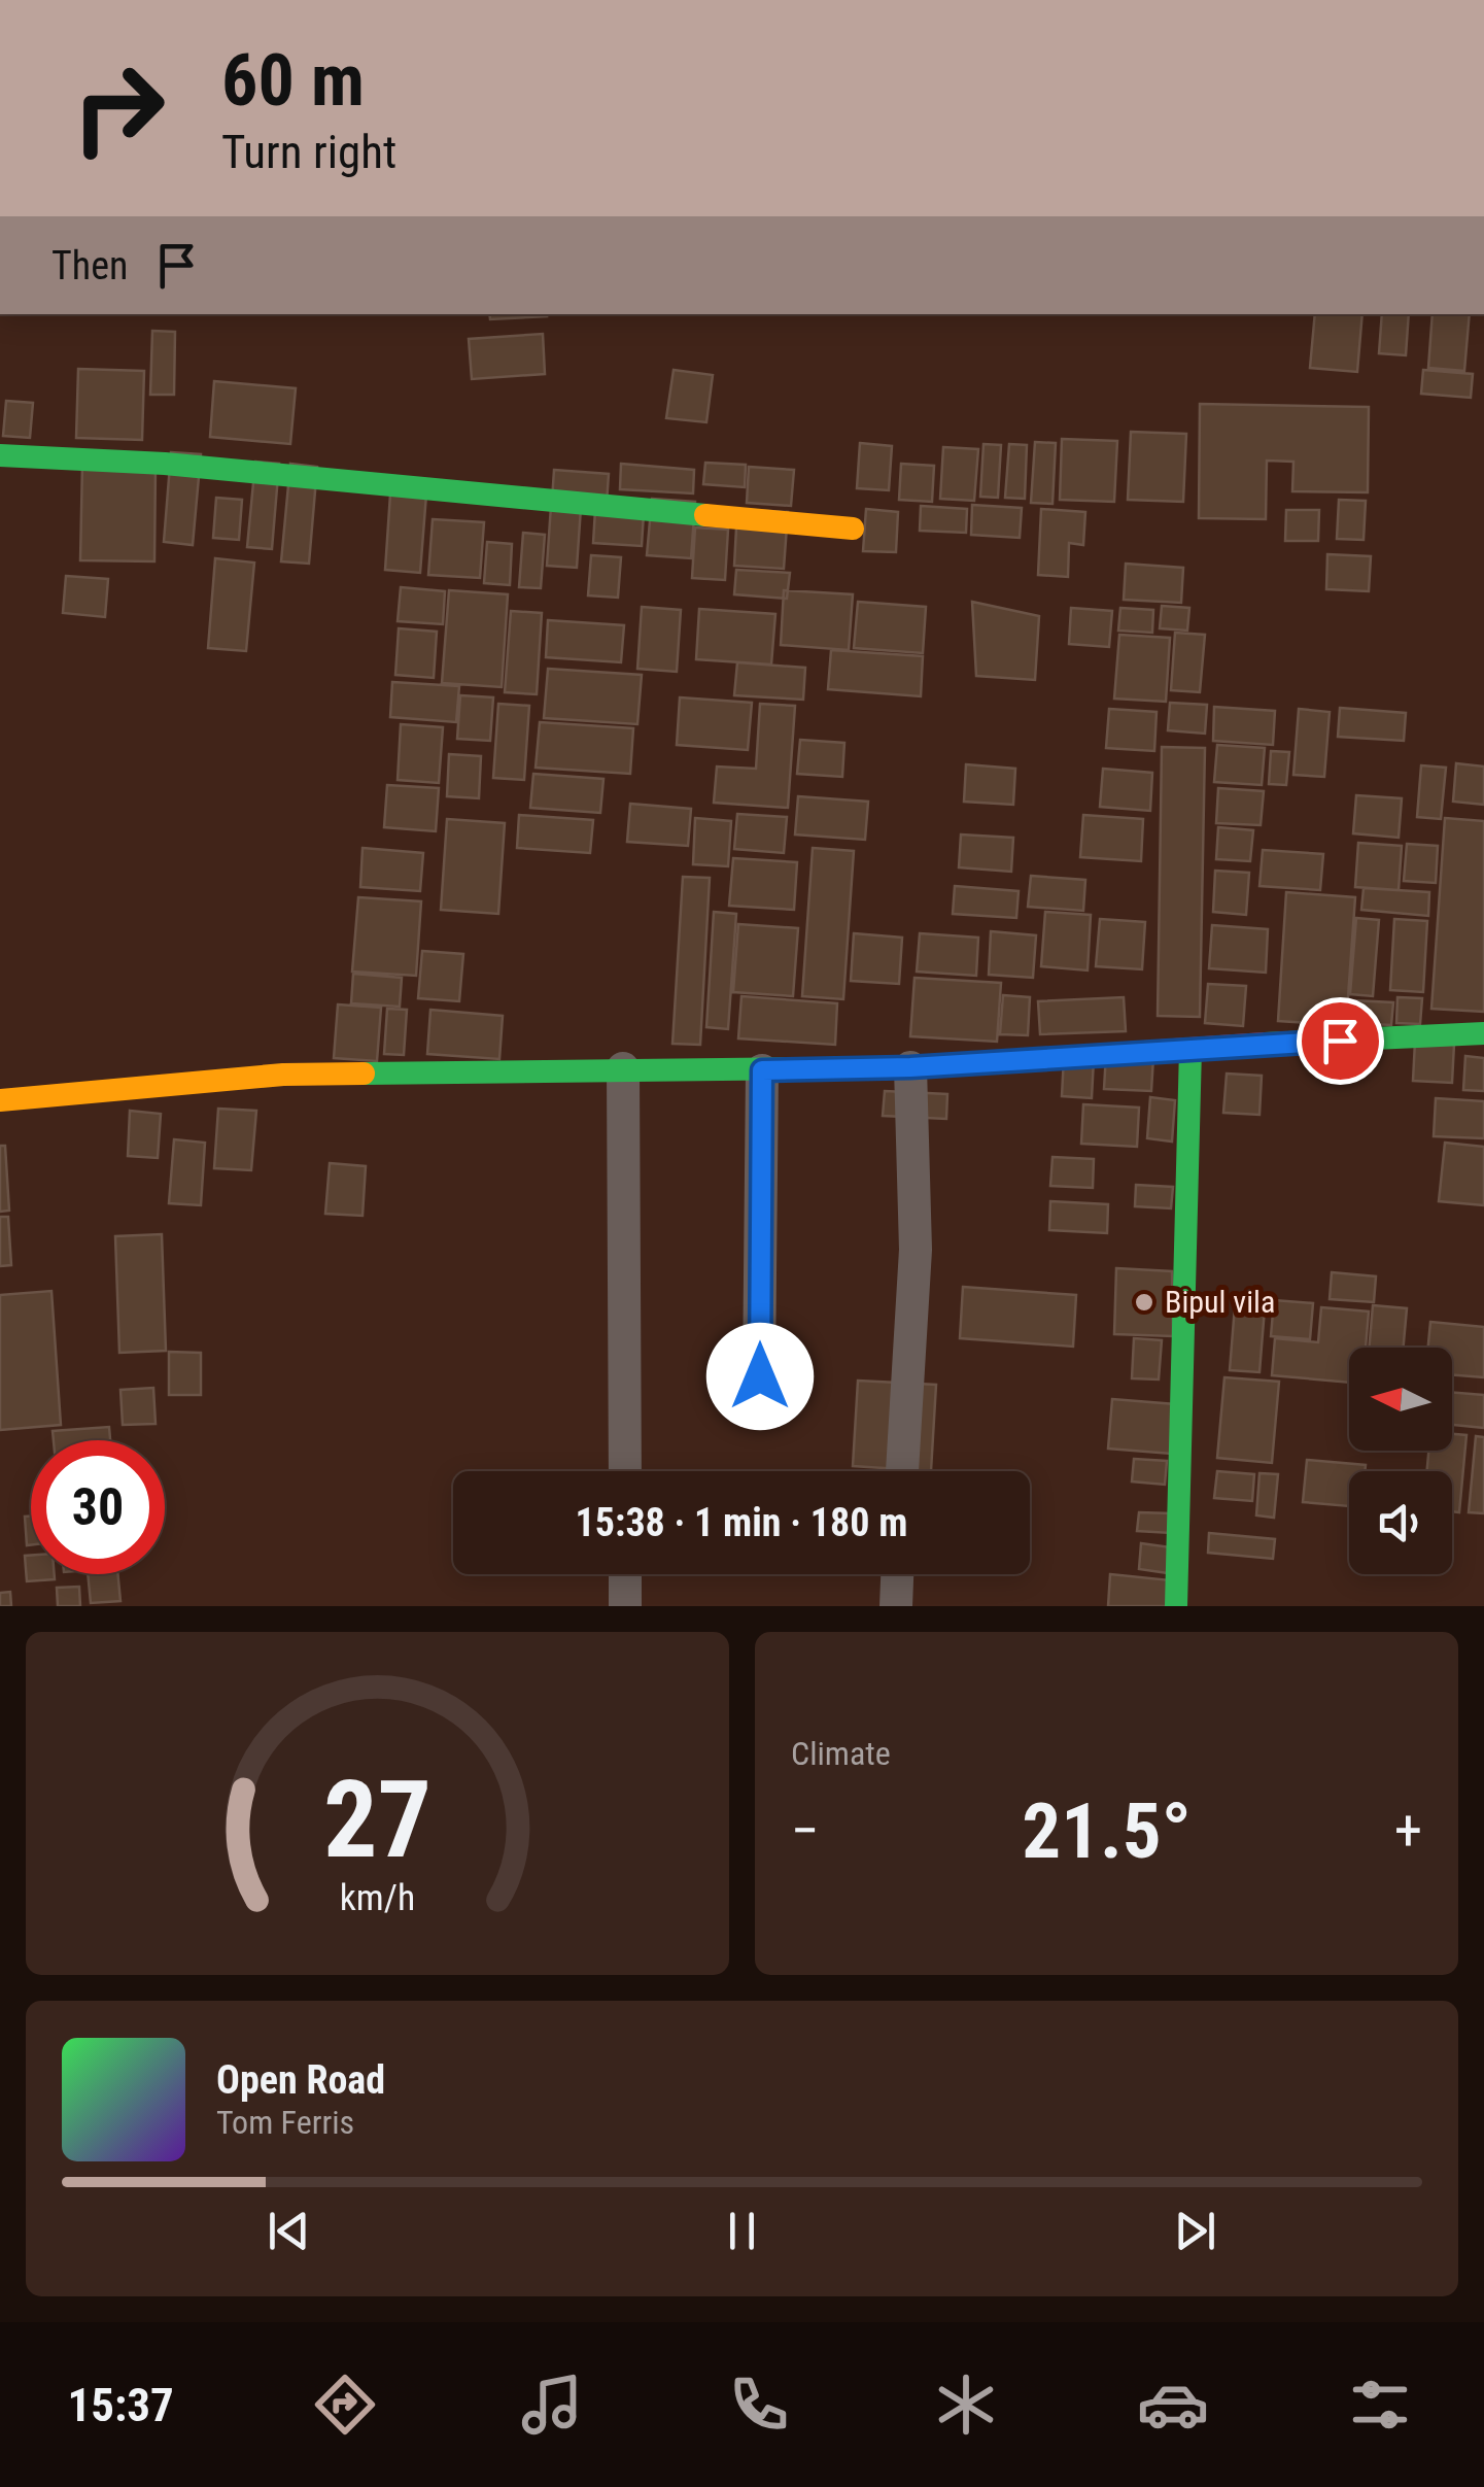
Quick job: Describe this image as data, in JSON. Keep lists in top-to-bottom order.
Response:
{
  "places": ["Bipul vila"],
  "north": "left",
  "page": {
    "turn": ["60 m", "Turn right"],
    "then": "Then",
    "limit": "30",
    "trip": "15:38 · 1 min · 180 m",
    "tile": "Climate",
    "heat": ["−", "21.5°", "+"],
    "song": ["Open Road", "Tom Ferris"],
    "tabs": "15:37",
    "gauge": ["27", "km/h"]
  }
}
